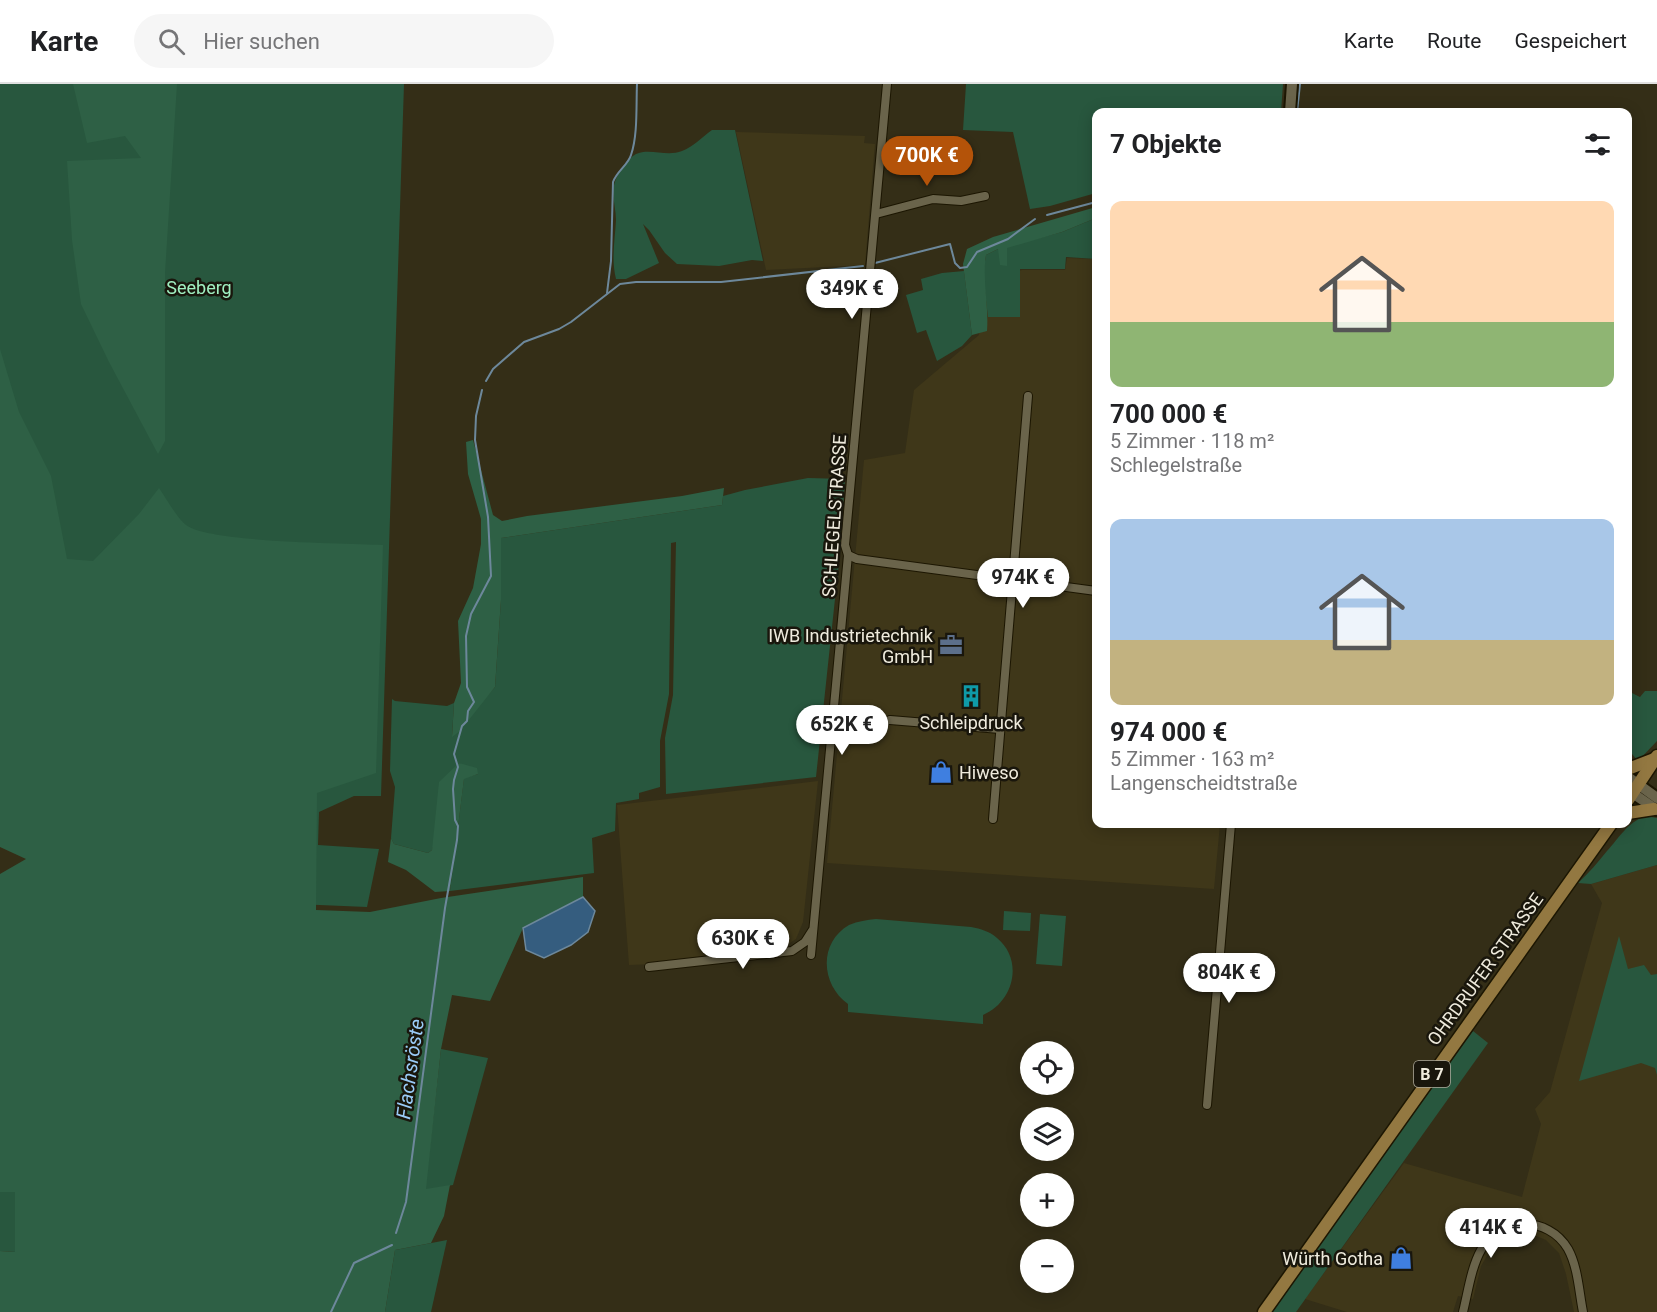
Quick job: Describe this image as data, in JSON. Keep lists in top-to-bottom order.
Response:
{
  "streets": {
    "main road": ["OHRDRUFER STRASSE", "B 7"],
    "street": ["SCHLEGELSTRASSE"]
  },
  "water": ["Flachsröste"],
  "parks": ["Seeberg"],
  "places": {
    "office": ["IWB Industrietechnik GmbH"],
    "building": ["Schleipdruck"],
    "shop": ["Hiweso", "Würth Gotha"]
  },
  "page": {
    "header": "Karte",
    "search": "Hier suchen",
    "nav": ["Karte", "Route", "Gespeichert"],
    "heading": "7 Objekte",
    "price": [
      "700K €",
      "349K €",
      "974K €",
      "652K €",
      "630K €",
      "804K €",
      "414K €"
    ],
    "list": [
      {
        "name": "700 000 €",
        "note": "5 Zimmer · 118 m² · Schlegelstraße"
      },
      {
        "name": "974 000 €",
        "note": "5 Zimmer · 163 m² · Langenscheidtstraße"
      }
    ],
    "map_buttons": ["+", "−"]
  }
}
